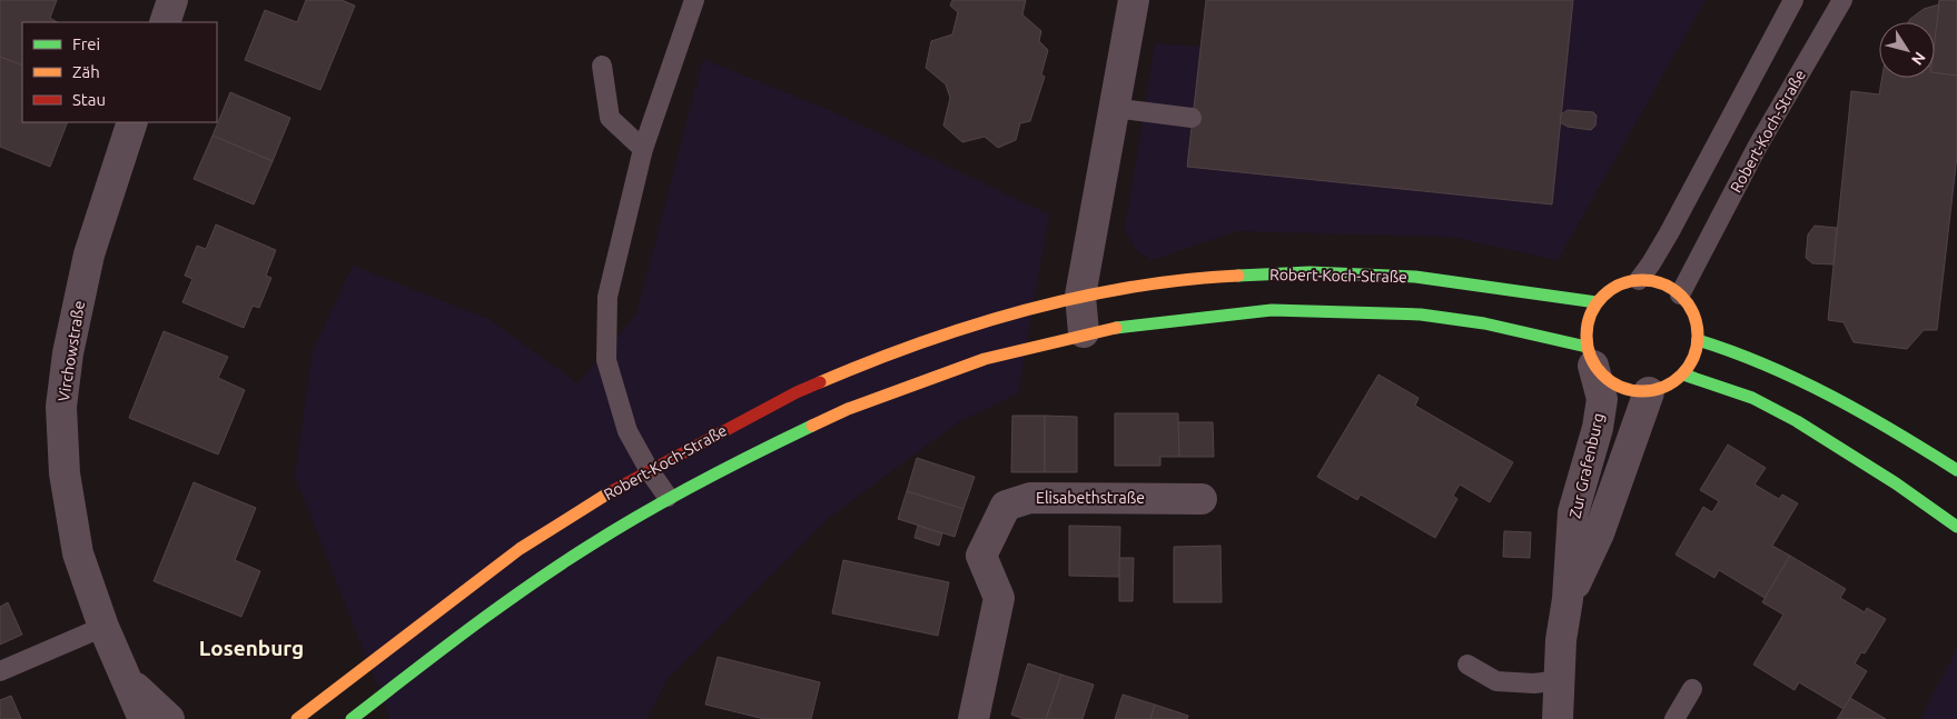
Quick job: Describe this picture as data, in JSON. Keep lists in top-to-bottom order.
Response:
{
  "streets": {
    "street": [
      "Robert-Koch-Straße",
      "Virchowstraße",
      "Zur Grafenburg",
      "Elisabethstraße"
    ]
  },
  "crossings": [
    ["Robert-Koch-Straße", "Zur Grafenburg"]
  ],
  "districts": ["Losenburg"],
  "legend": ["Frei", "Zäh", "Stau"],
  "north": "bottom right"
}
